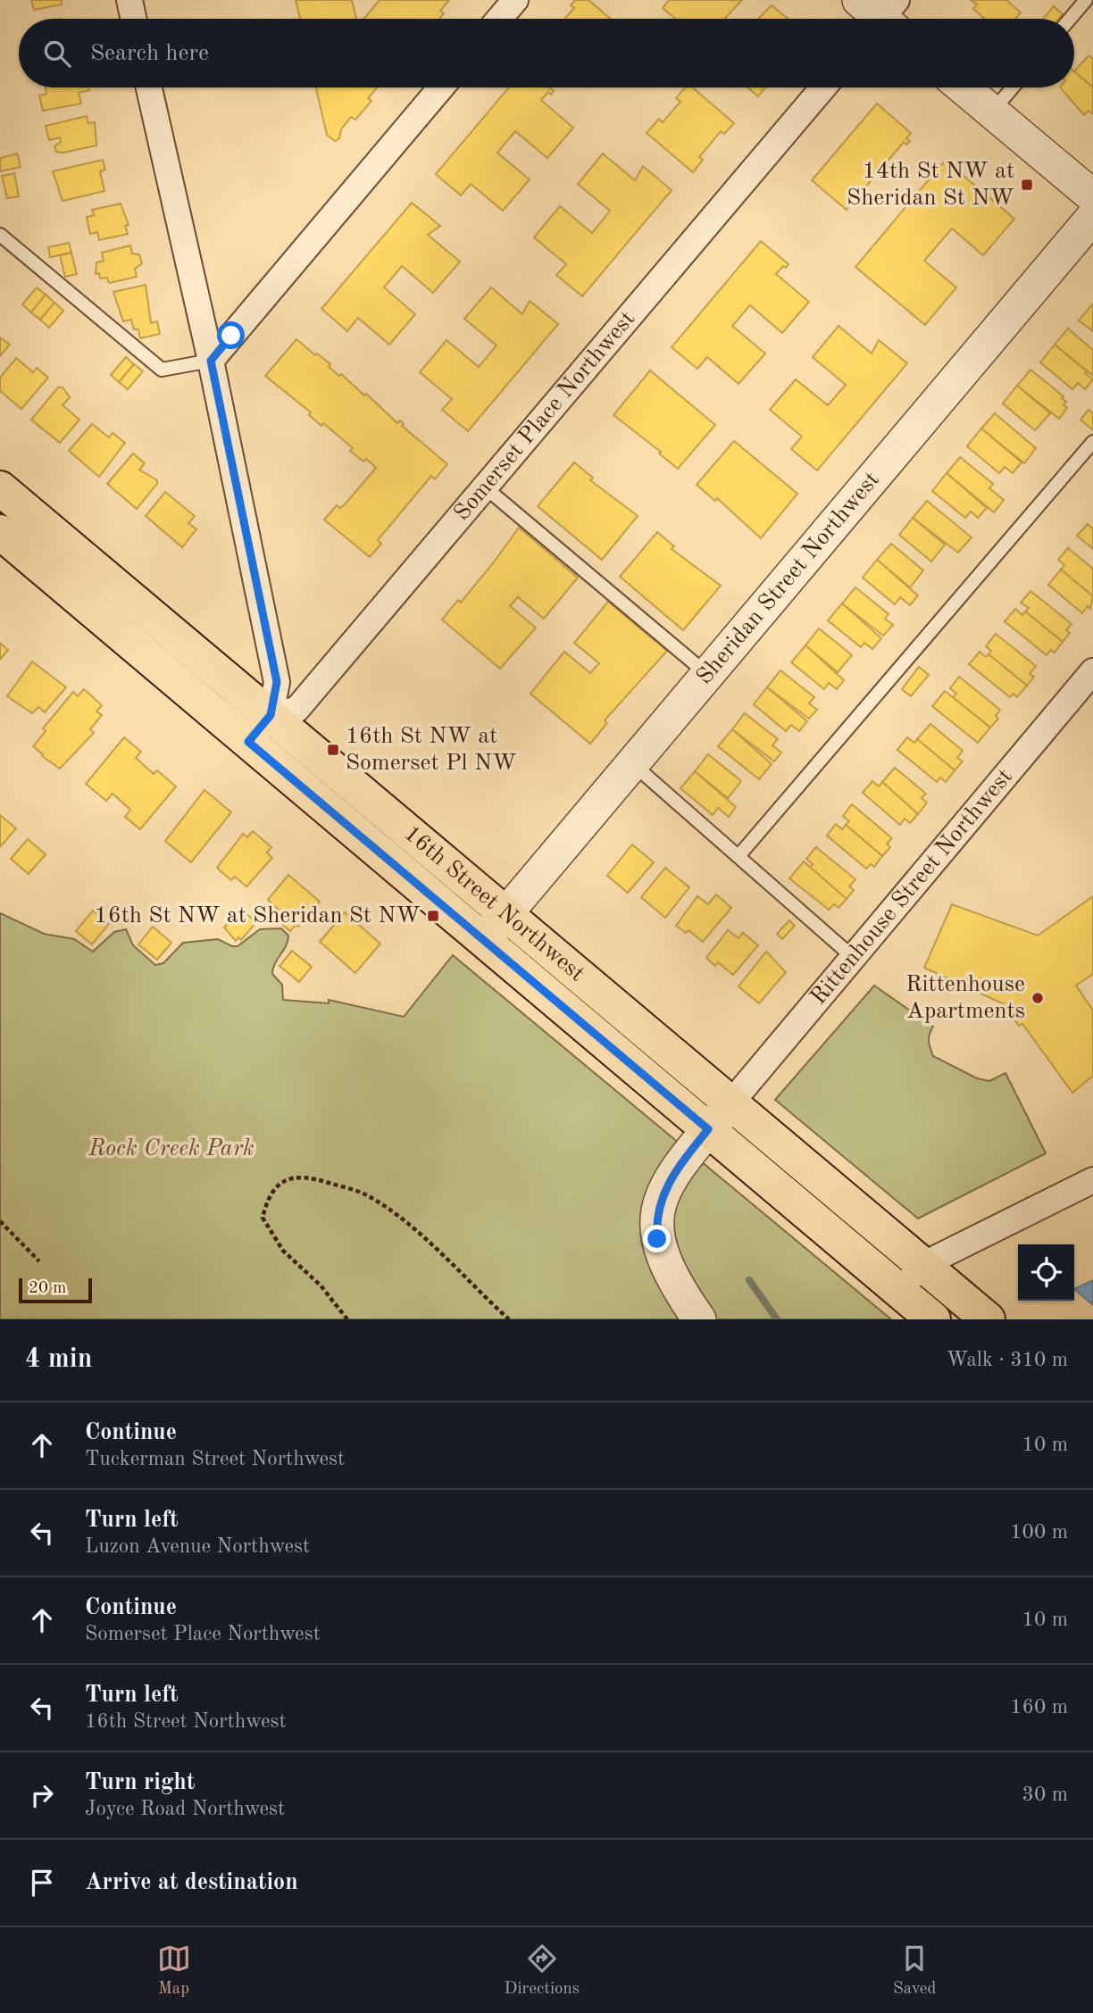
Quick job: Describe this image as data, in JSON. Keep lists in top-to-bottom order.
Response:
{
  "streets": {
    "main road": ["16th Street Northwest"],
    "street": ["Somerset Place Northwest", "Sheridan Street Northwest", "Rittenhouse Street Northwest"]
  },
  "crossings": [
    ["Somerset Place Northwest", "16th Street Northwest"],
    ["Sheridan Street Northwest", "16th Street Northwest"],
    ["Rittenhouse Street Northwest", "16th Street Northwest"]
  ],
  "parks": ["Rock Creek Park"],
  "places": {
    "transit": ["14th St NW at Sheridan St NW", "16th St NW at Somerset Pl NW", "16th St NW at Sheridan St NW"],
    "other": ["Rittenhouse Apartments"]
  },
  "scale_bar": "20 m",
  "page": {
    "search": "Search here",
    "scale": "20 m",
    "heading": ["4 min", "Walk · 310 m"],
    "list": [
      ["Continue", "Tuckerman Street Northwest", "10 m"],
      ["Turn left", "Luzon Avenue Northwest", "100 m"],
      ["Continue", "Somerset Place Northwest", "10 m"],
      ["Turn left", "16th Street Northwest", "160 m"],
      ["Turn right", "Joyce Road Northwest", "30 m"],
      "Arrive at destination"
    ],
    "nav": ["Map", "Directions", "Saved"]
  }
}
